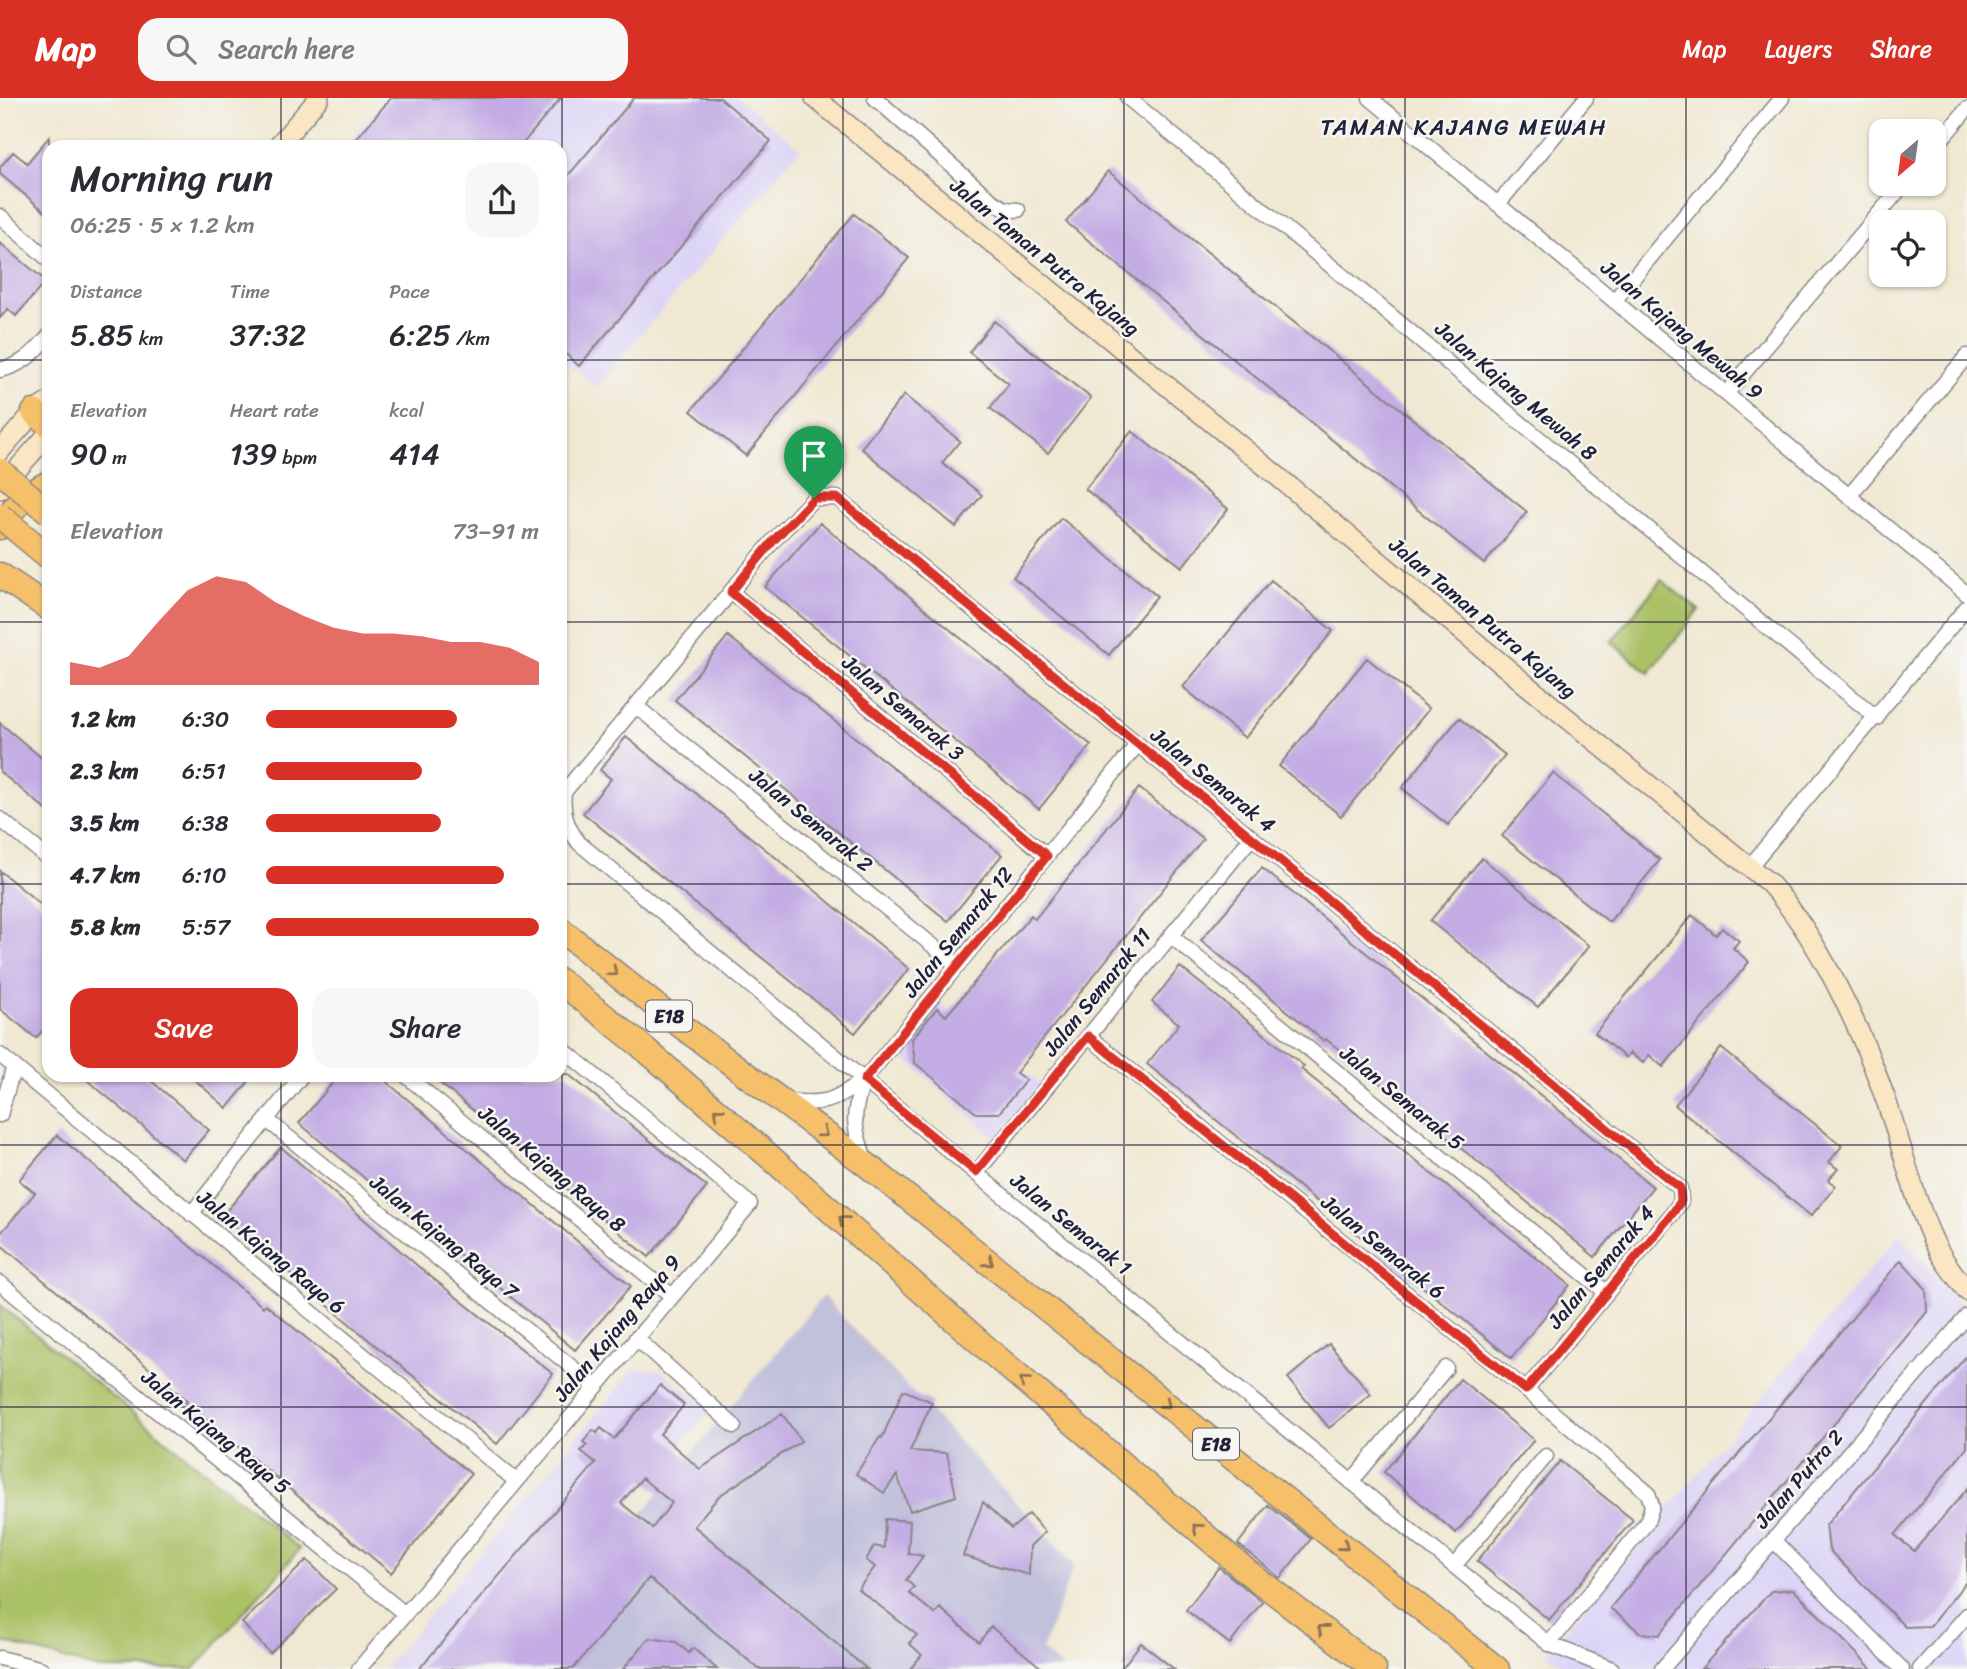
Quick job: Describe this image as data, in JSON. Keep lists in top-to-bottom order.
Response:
{
  "streets": {
    "highway": ["E18"],
    "street": [
      "Jalan Taman Putra Kajang",
      "Jalan Kajang Mewah 9",
      "Jalan Kajang Mewah 8",
      "Jalan Semarak 3",
      "Jalan Semarak 4",
      "Jalan Semarak 2",
      "Jalan Semarak 12",
      "Jalan Semarak 11",
      "Jalan Semarak 5",
      "Jalan Kajang Raya 8",
      "Jalan Semarak 1",
      "Jalan Kajang Raya 7",
      "Jalan Semarak 6",
      "Jalan Kajang Raya 6",
      "Jalan Kajang Raya 9",
      "Jalan Kajang Raya 5",
      "Jalan Putra 2"
    ]
  },
  "crossings": [
    ["Jalan Semarak 3", "Jalan Semarak 4"],
    ["Jalan Semarak 3", "Jalan Semarak 12"],
    ["Jalan Semarak 4", "Jalan Semarak 2"],
    ["Jalan Semarak 4", "Jalan Semarak 12"],
    ["Jalan Semarak 4", "Jalan Semarak 11"],
    ["Jalan Semarak 4", "Jalan Semarak 5"],
    ["Jalan Semarak 4", "Jalan Semarak 6"],
    ["Jalan Semarak 2", "Jalan Semarak 12"],
    ["Jalan Semarak 12", "E18"],
    ["Jalan Semarak 12", "Jalan Semarak 1"],
    ["Jalan Semarak 11", "Jalan Semarak 5"],
    ["Jalan Semarak 11", "Jalan Semarak 1"],
    ["Jalan Semarak 11", "Jalan Semarak 6"],
    ["Jalan Kajang Raya 8", "Jalan Kajang Raya 9"],
    ["Jalan Semarak 1", "Jalan Semarak 6"],
    ["Jalan Kajang Raya 7", "Jalan Kajang Raya 9"],
    ["Jalan Kajang Raya 6", "Jalan Kajang Raya 9"],
    ["Jalan Kajang Raya 9", "Jalan Kajang Raya 5"]
  ],
  "districts": ["TAMAN KAJANG MEWAH"],
  "north": "bottom left",
  "page": {
    "header": "Map",
    "search": "Search here",
    "nav": ["Map", "Layers", "Share"],
    "heading": ["Morning run", "06:25 · 5 × 1.2 km"],
    "stats": [
      ["Distance", "5.85 km"],
      ["Time", "37:32"],
      ["Pace", "6:25 /km"],
      ["Elevation", "90 m"],
      ["Heart rate", "139 bpm"],
      ["kcal", "414"]
    ],
    "chart": ["Elevation", "73–91 m"],
    "list": [
      {
        "name": "1.2 km",
        "note": "6:30"
      },
      {
        "name": "2.3 km",
        "note": "6:51"
      },
      {
        "name": "3.5 km",
        "note": "6:38"
      },
      {
        "name": "4.7 km",
        "note": "6:10"
      },
      {
        "name": "5.8 km",
        "note": "5:57"
      }
    ],
    "buttons": ["Save", "Share"]
  }
}
